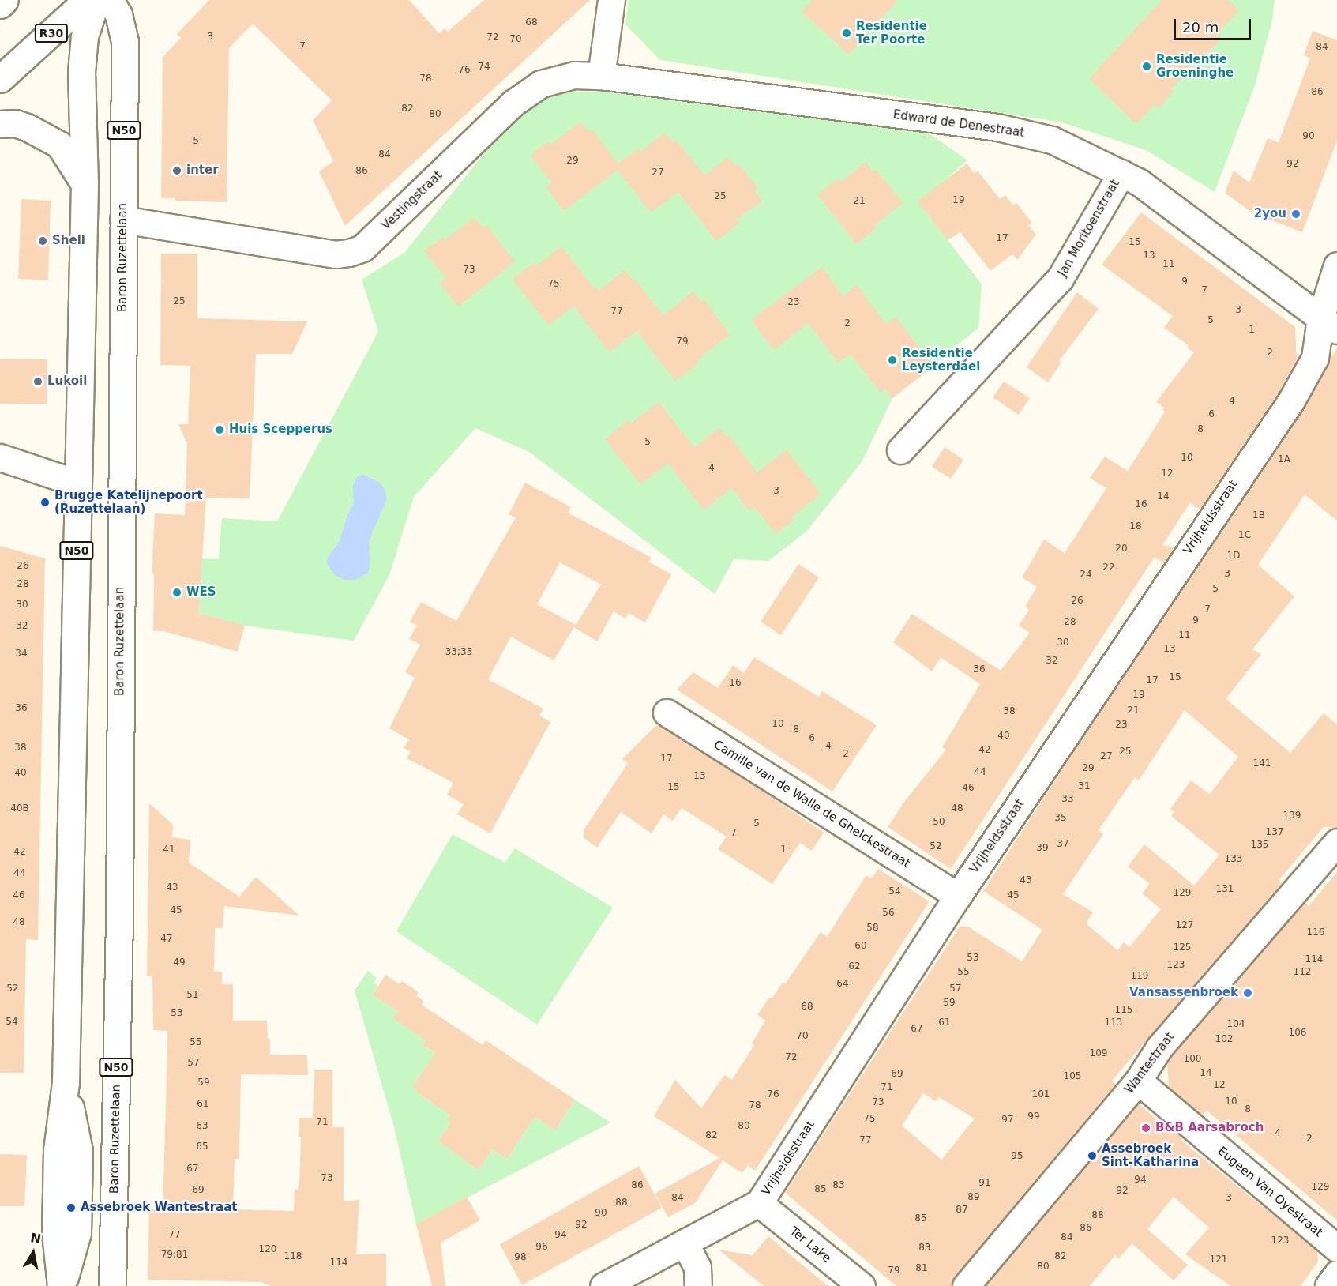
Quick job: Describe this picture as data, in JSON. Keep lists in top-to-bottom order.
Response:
{
  "streets": {
    "street": [
      "R30",
      "Edward de Denestraat",
      "N50",
      "Vestingstraat",
      "Jan Moritoenstraat",
      "Baron Ruzettelaan",
      "Vrijheidsstraat",
      "Camille van de Walle de Ghelckestraat",
      "Wantestraat",
      "Eugeen Van Oyestraat",
      "Ter Lake"
    ]
  },
  "crossings": [
    ["Edward de Denestraat", "Vestingstraat"],
    ["Edward de Denestraat", "Jan Moritoenstraat"],
    ["Edward de Denestraat", "Vrijheidsstraat"],
    ["Vestingstraat", "Baron Ruzettelaan"],
    ["Vrijheidsstraat", "Camille van de Walle de Ghelckestraat"],
    ["Vrijheidsstraat", "Ter Lake"],
    ["Wantestraat", "Eugeen Van Oyestraat"]
  ],
  "places": [
    "Residentie Ter Poorte",
    "Residentie Groeninghe",
    "inter",
    "2you",
    "Shell",
    "Residentie Leysterdael",
    "Lukoil",
    "Huis Scepperus",
    "Brugge Katelijnepoort (Ruzettelaan)",
    "WES",
    "Vansassenbroek",
    "B&B Aarsabroch",
    "Assebroek Sint-Katharina",
    "Assebroek Wantestraat"
  ],
  "house_numbers": [
    "68",
    "3",
    "72",
    "70",
    "7",
    "84",
    "74",
    "76",
    "78",
    "86",
    "82",
    "80",
    "90",
    "5",
    "84",
    "29",
    "92",
    "86",
    "27",
    "25",
    "19",
    "21",
    "17",
    "15",
    "13",
    "11",
    "73",
    "9",
    "75",
    "7",
    "25",
    "23",
    "3",
    "77",
    "5",
    "2",
    "1",
    "79",
    "2",
    "4",
    "6",
    "8",
    "5",
    "10",
    "1A",
    "4",
    "12",
    "3",
    "14",
    "16",
    "1B",
    "18",
    "1C",
    "20",
    "1D",
    "26",
    "22",
    "3",
    "24",
    "28",
    "5",
    "26",
    "30",
    "7",
    "9",
    "28",
    "32",
    "11",
    "30",
    "13",
    "33;35",
    "34",
    "32",
    "36",
    "15",
    "17",
    "16",
    "19",
    "36",
    "21",
    "38",
    "10",
    "23",
    "8",
    "40",
    "6",
    "4",
    "38",
    "42",
    "25",
    "2",
    "27",
    "17",
    "141",
    "29",
    "44",
    "40",
    "13",
    "31",
    "15",
    "46",
    "33",
    "40B",
    "48",
    "139",
    "35",
    "50",
    "5",
    "137",
    "7",
    "37",
    "135",
    "52",
    "39",
    "41",
    "1",
    "42",
    "133",
    "44",
    "43",
    "43",
    "131",
    "54",
    "129",
    "46",
    "45",
    "45",
    "56",
    "48",
    "127",
    "58",
    "116",
    "47",
    "60",
    "125",
    "53",
    "114",
    "49",
    "123",
    "62",
    "55",
    "112",
    "119",
    "64",
    "52",
    "57",
    "51",
    "59",
    "68",
    "115",
    "53",
    "54",
    "61",
    "113",
    "104",
    "67",
    "106",
    "70",
    "102",
    "55",
    "109",
    "72",
    "100",
    "57",
    "14",
    "69",
    "105",
    "59",
    "12",
    "71",
    "76",
    "101",
    "10",
    "73",
    "61",
    "78",
    "8",
    "99",
    "75",
    "97",
    "71",
    "63",
    "80",
    "4",
    "82",
    "2",
    "77",
    "65",
    "95",
    "67",
    "73",
    "94",
    "91",
    "86",
    "83",
    "129",
    "85",
    "69",
    "92",
    "89",
    "84",
    "3",
    "88",
    "87",
    "90",
    "88",
    "85",
    "92",
    "86",
    "77",
    "94",
    "84",
    "123",
    "96",
    "83",
    "120",
    "79;81",
    "118",
    "82",
    "98",
    "121",
    "114",
    "80",
    "81",
    "79"
  ],
  "scale_bar": "20 m",
  "north": "top"
}
